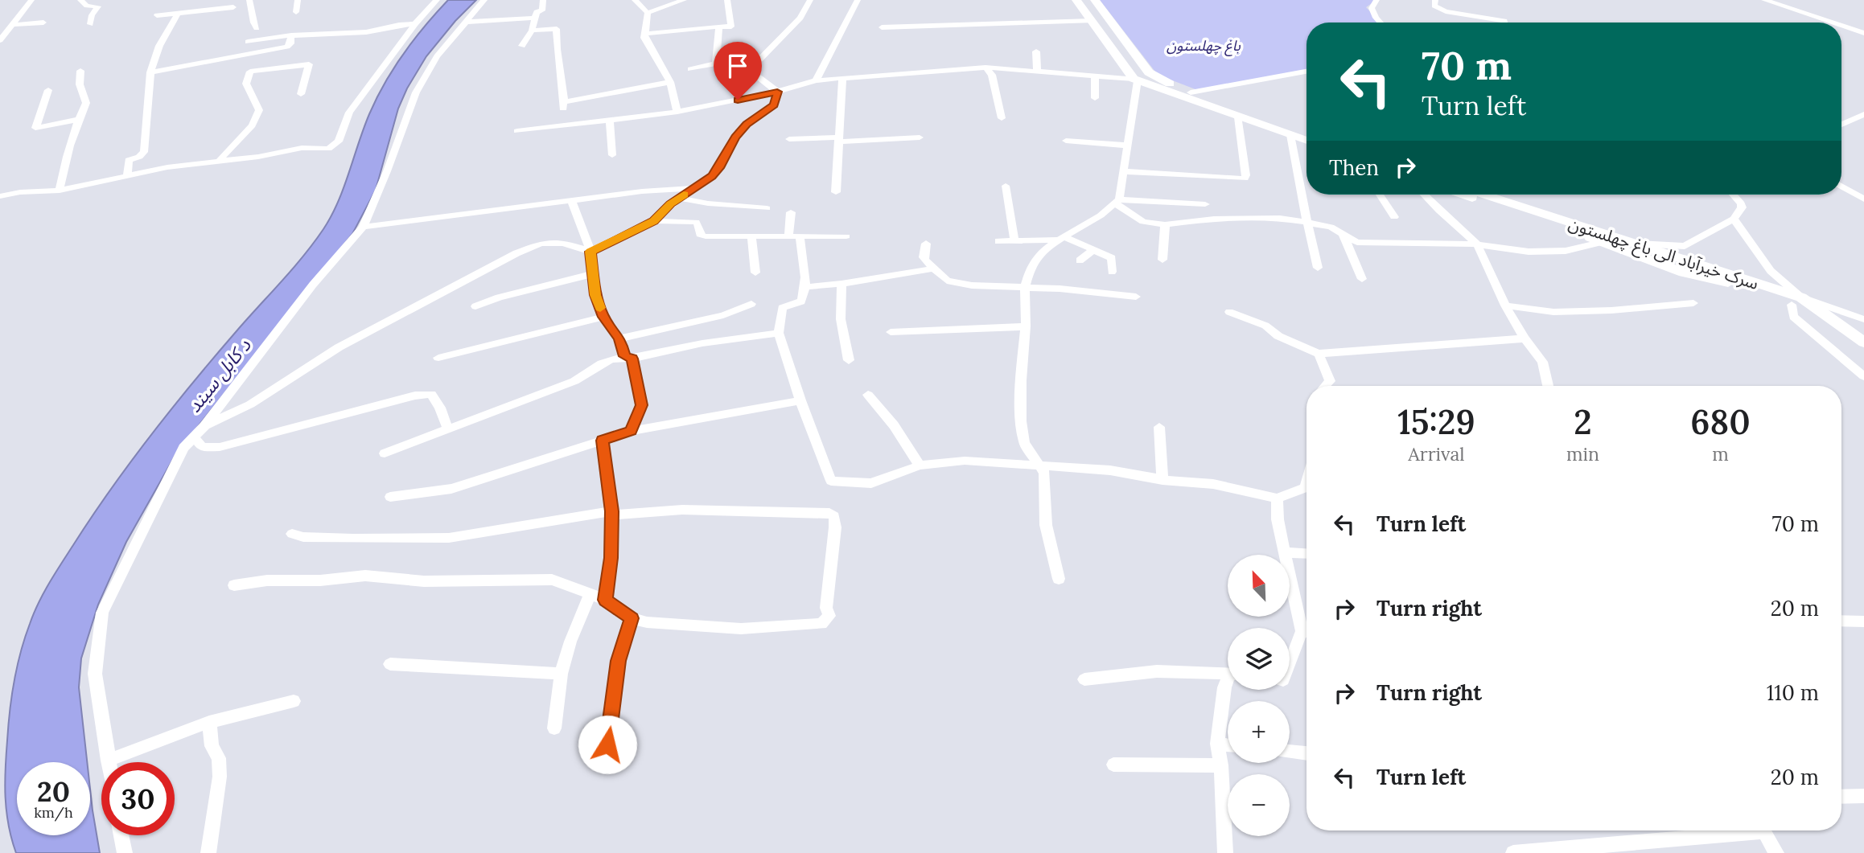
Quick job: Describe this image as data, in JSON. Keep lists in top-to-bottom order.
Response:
{
  "streets": {
    "main road": ["سرک خیرآباد الی باغ چهلستون"]
  },
  "water": ["د کابل سيند"],
  "parks": ["باغ چهلستون"],
  "north": "top left",
  "page": {
    "turn": ["70 m", "Turn left"],
    "then": "Then",
    "eta": [
      "15:29",
      "Arrival",
      "2",
      "min",
      "680",
      "m"
    ],
    "list": [
      {
        "name": "Turn left",
        "value": "70 m"
      },
      {
        "name": "Turn right",
        "value": "20 m"
      },
      {
        "name": "Turn right",
        "value": "110 m"
      },
      {
        "name": "Turn left",
        "value": "20 m"
      }
    ],
    "map_buttons": ["+", "−"],
    "speed": "20 km/h",
    "limit": "30"
  }
}
